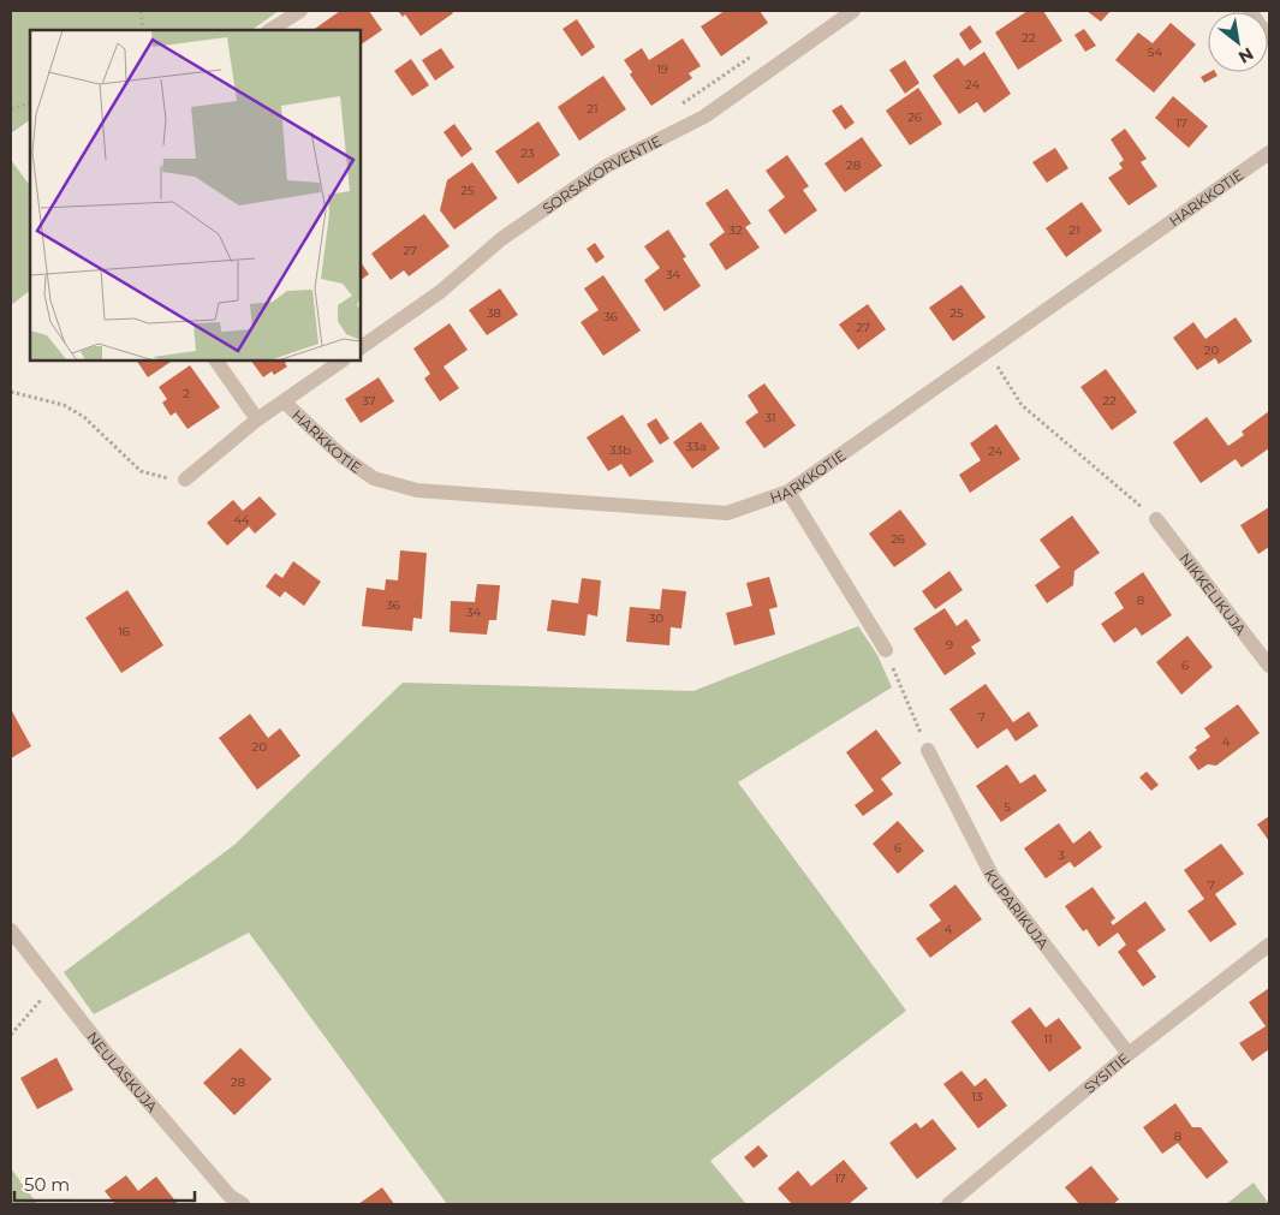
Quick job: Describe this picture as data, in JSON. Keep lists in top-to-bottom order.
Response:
{
  "streets": {
    "street": [
      "SORSAKORVENTIE",
      "HARKKOTIE",
      "NIKKELIKUJA",
      "KUPARIKUJA",
      "NEULASKUJA",
      "SYSITIE"
    ]
  },
  "crossings": [
    ["KUPARIKUJA", "SYSITIE"]
  ],
  "house_numbers": [
    "22",
    "54",
    "19",
    "24",
    "21",
    "26",
    "17",
    "23",
    "28",
    "25",
    "32",
    "21",
    "27",
    "34",
    "38",
    "25",
    "36",
    "27",
    "20",
    "2",
    "37",
    "22",
    "31",
    "33a",
    "33b",
    "24",
    "44",
    "26",
    "8",
    "36",
    "34",
    "30",
    "16",
    "9",
    "6",
    "7",
    "4",
    "20",
    "5",
    "6",
    "3",
    "7",
    "4",
    "11",
    "28",
    "13",
    "8",
    "17"
  ],
  "scale_bar": "50 m",
  "north": "bottom right"
}
